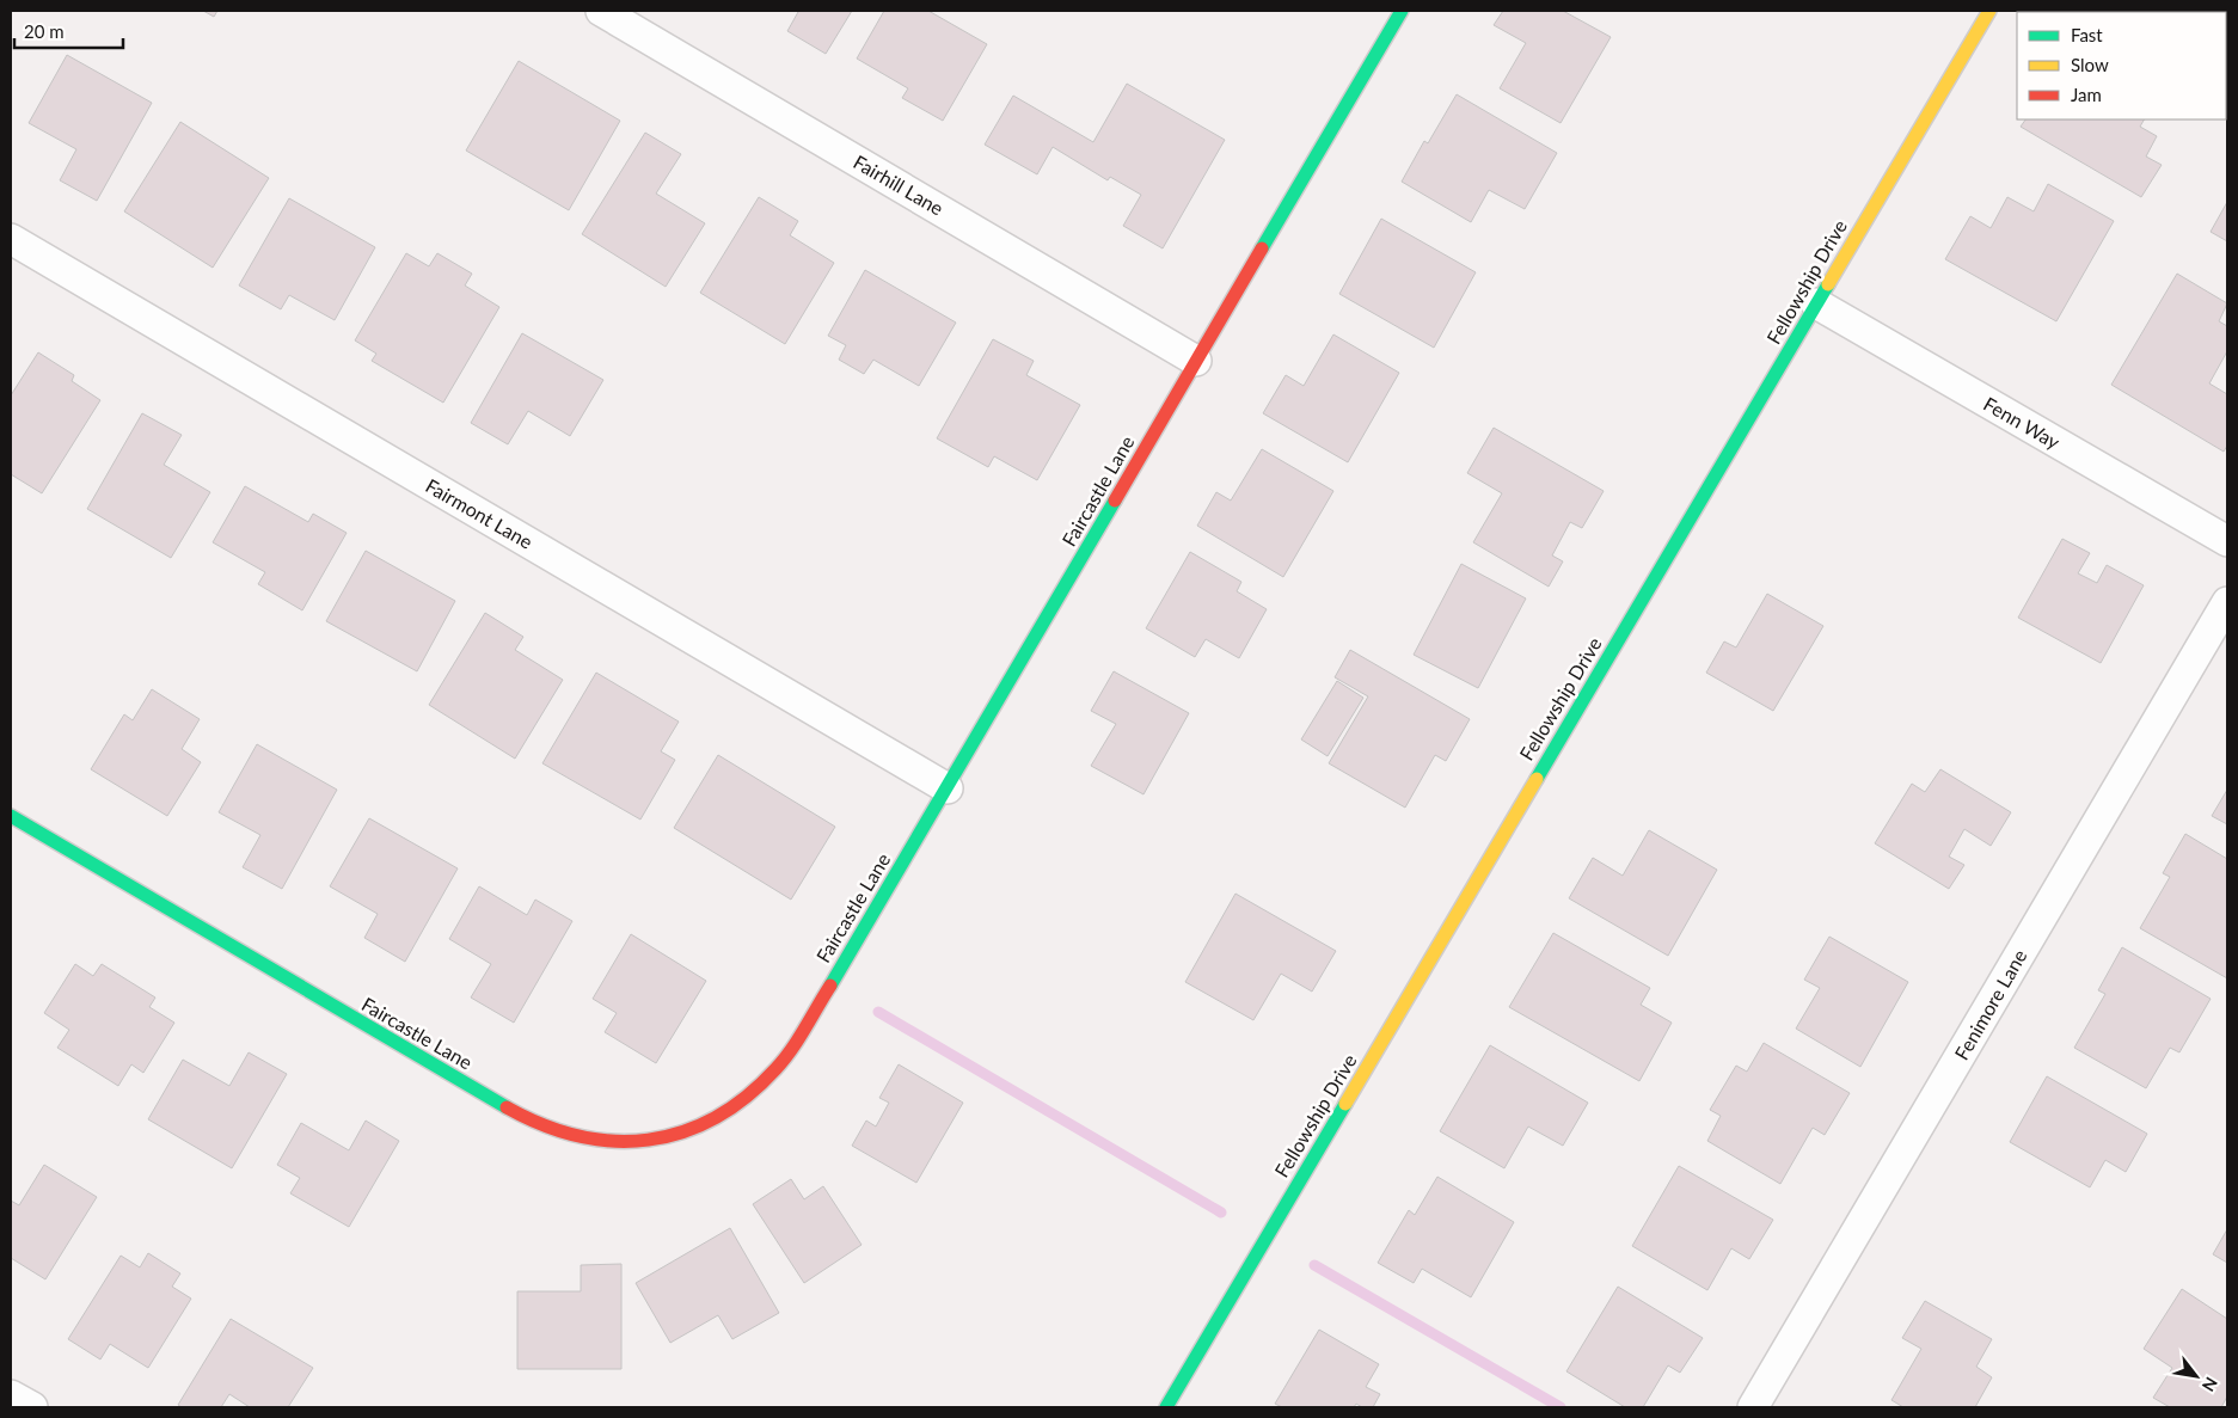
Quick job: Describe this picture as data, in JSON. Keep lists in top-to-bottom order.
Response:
{
  "streets": {
    "street": [
      "Fairhill Lane",
      "Fellowship Drive",
      "Fenn Way",
      "Faircastle Lane",
      "Fairmont Lane",
      "Fenimore Lane"
    ]
  },
  "crossings": [
    ["Fairhill Lane", "Faircastle Lane"],
    ["Fellowship Drive", "Fenn Way"],
    ["Faircastle Lane", "Fairmont Lane"]
  ],
  "legend": ["Fast", "Slow", "Jam"],
  "scale_bar": "20 m",
  "north": "bottom right"
}
